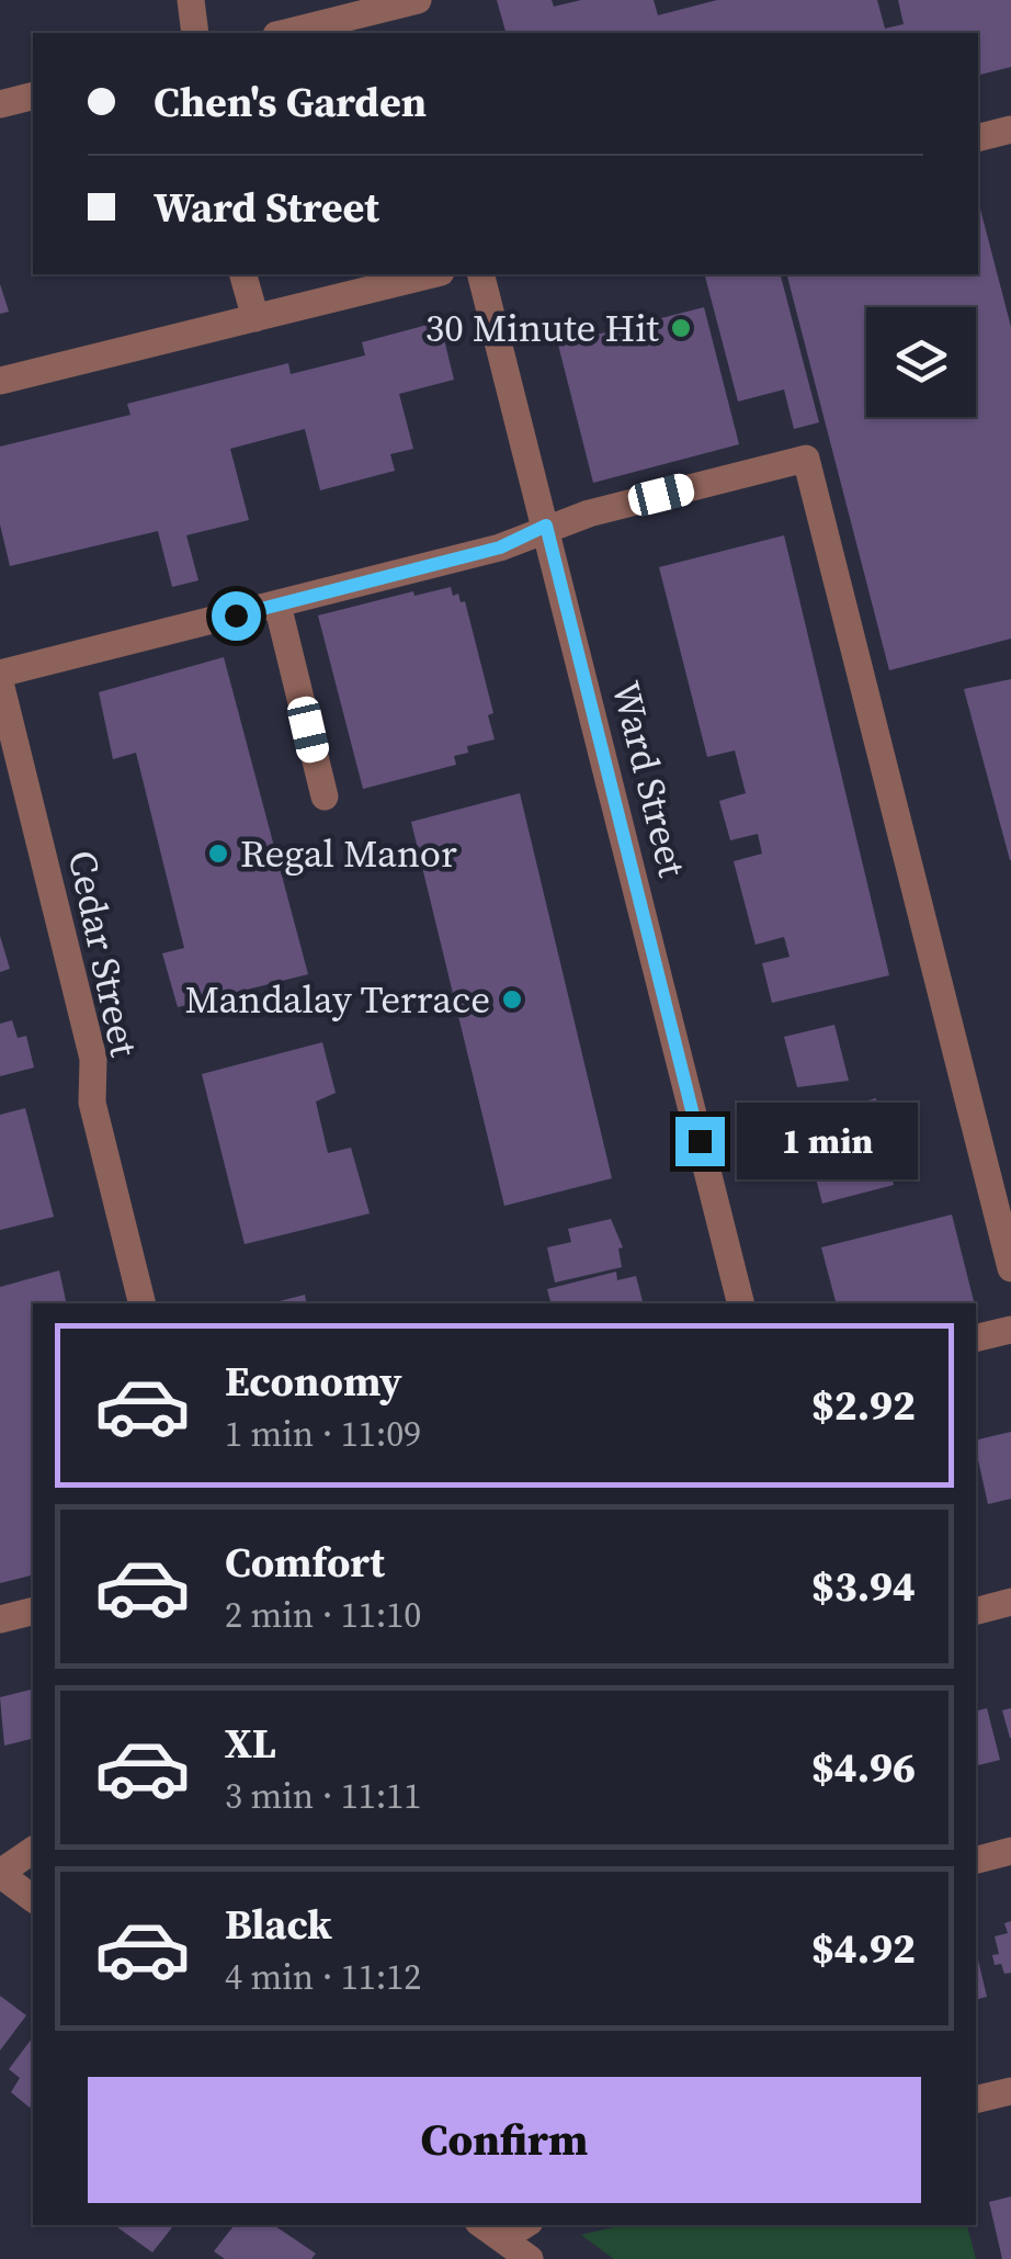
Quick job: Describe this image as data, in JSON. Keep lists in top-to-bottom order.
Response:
{
  "streets": {
    "street": ["Ward Street", "Cedar Street"]
  },
  "places": ["30 Minute Hit", "Regal Manor", "Mandalay Terrace"],
  "page": {
    "banner": ["Chen's Garden", "Ward Street"],
    "bubble": "1 min",
    "list": [
      {
        "name": "Economy",
        "note": "1 min · 11:09",
        "value": "$2.92"
      },
      {
        "name": "Comfort",
        "note": "2 min · 11:10",
        "value": "$3.94"
      },
      {
        "name": "XL",
        "note": "3 min · 11:11",
        "value": "$4.96"
      },
      {
        "name": "Black",
        "note": "4 min · 11:12",
        "value": "$4.92"
      }
    ],
    "buttons": "Confirm"
  }
}
